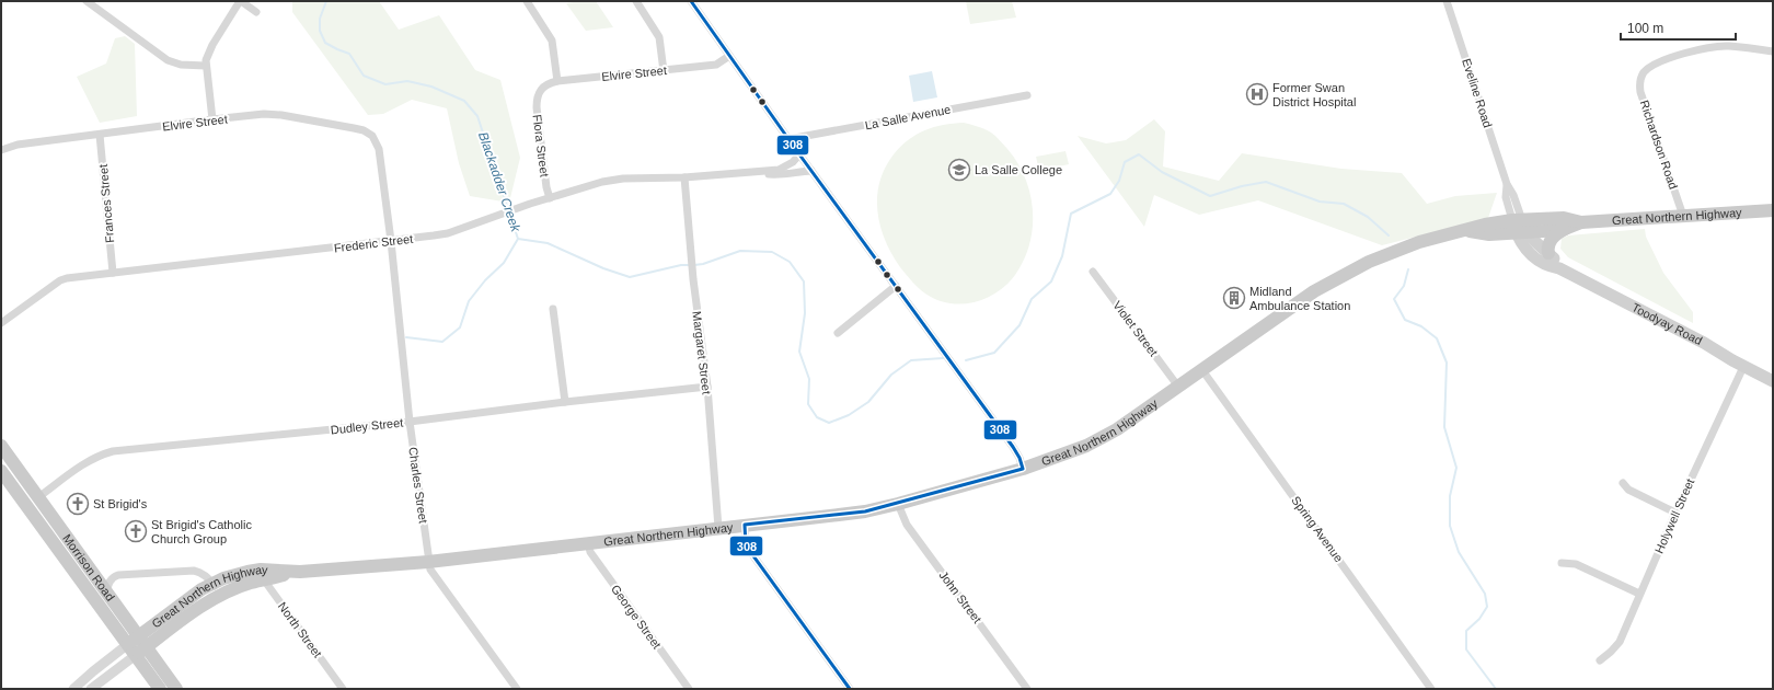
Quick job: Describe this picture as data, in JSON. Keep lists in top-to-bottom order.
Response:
{
  "streets": {
    "main road": ["Great Northern Highway", "Toodyay Road", "Morrison Road"],
    "street": [
      "Elvire Street",
      "Eveline Road",
      "La Salle Avenue",
      "Richardson Road",
      "Flora Street",
      "Frances Street",
      "Frederic Street",
      "Violet Street",
      "Margaret Street",
      "Dudley Street",
      "Charles Street",
      "Holywell Street",
      "Spring Avenue",
      "John Street",
      "George Street",
      "North Street"
    ]
  },
  "crossings": [
    ["Elvire Street", "Flora Street"],
    ["Elvire Street", "Frances Street"],
    ["Elvire Street", "Charles Street"],
    ["Eveline Road", "Great Northern Highway"],
    ["Eveline Road", "Toodyay Road"],
    ["Richardson Road", "Great Northern Highway"],
    ["Flora Street", "Frederic Street"],
    ["Frances Street", "Frederic Street"],
    ["Great Northern Highway", "Toodyay Road"],
    ["Great Northern Highway", "Violet Street"],
    ["Great Northern Highway", "Margaret Street"],
    ["Great Northern Highway", "Charles Street"],
    ["Great Northern Highway", "Spring Avenue"],
    ["Great Northern Highway", "Morrison Road"],
    ["Great Northern Highway", "John Street"],
    ["Great Northern Highway", "George Street"],
    ["Great Northern Highway", "North Street"],
    ["Frederic Street", "Margaret Street"],
    ["Frederic Street", "Charles Street"],
    ["Toodyay Road", "Holywell Street"],
    ["Margaret Street", "Dudley Street"],
    ["Dudley Street", "Charles Street"],
    ["Dudley Street", "Morrison Road"]
  ],
  "water": ["Blackadder Creek"],
  "places": {
    "hospital": ["Former Swan District Hospital"],
    "school or university": ["La Salle College"],
    "building": ["Midland Ambulance Station"],
    "church": ["St Brigid's", "St Brigid's Catholic Church Group"]
  },
  "lines": ["transit line 308"],
  "scale_bar": "100 m"
}
